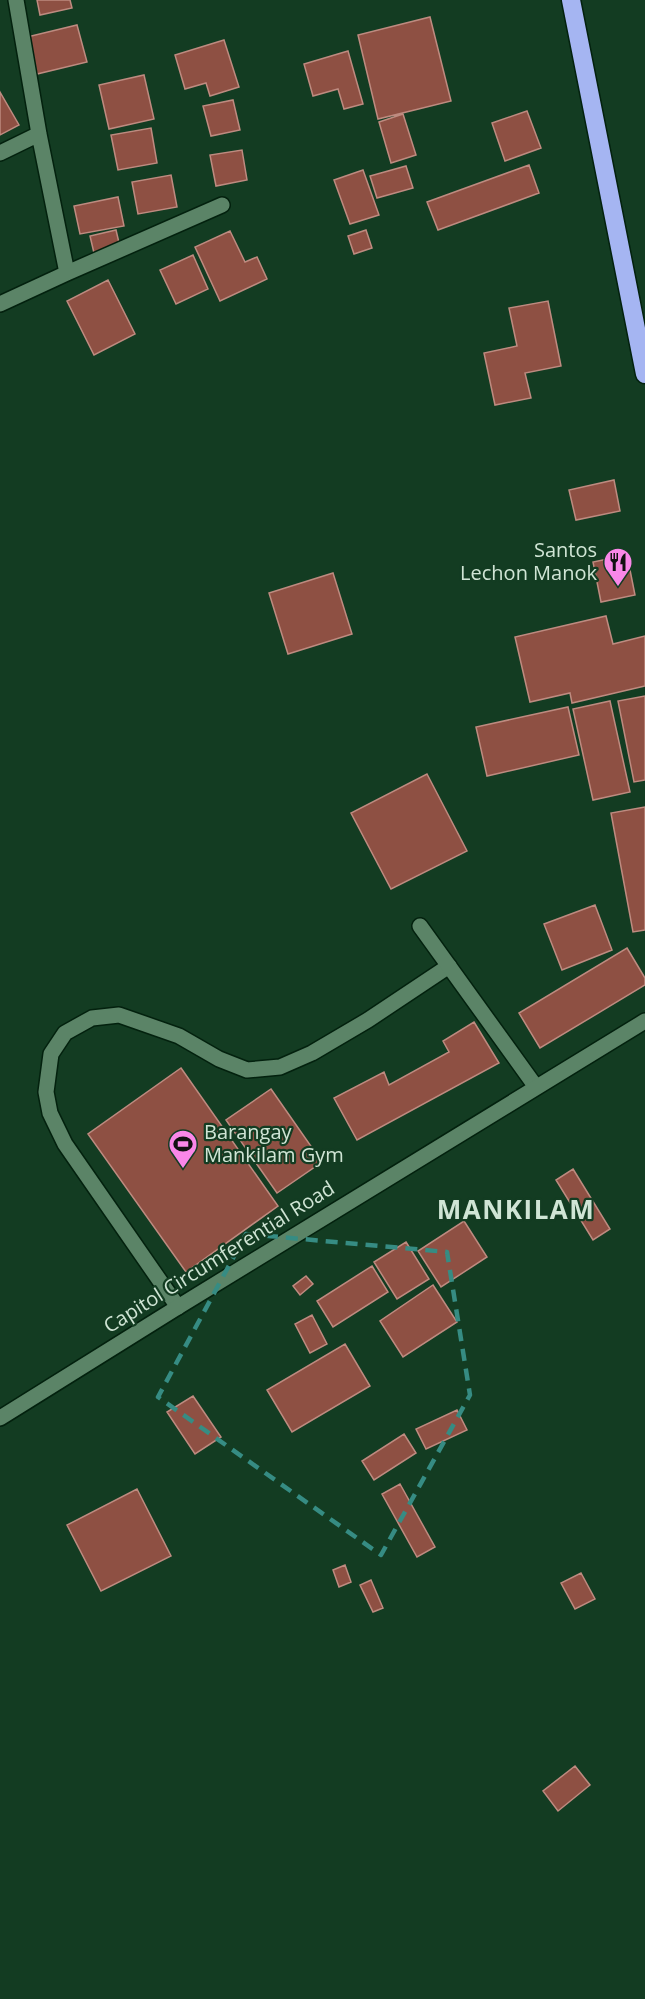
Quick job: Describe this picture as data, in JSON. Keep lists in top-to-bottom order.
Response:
{
  "streets": {
    "street": ["Capitol Circumferential Road"]
  },
  "districts": ["MANKILAM"],
  "places": {
    "restaurant": ["Santos Lechon Manok"],
    "sports": ["Barangay Mankilam Gym"]
  }
}
